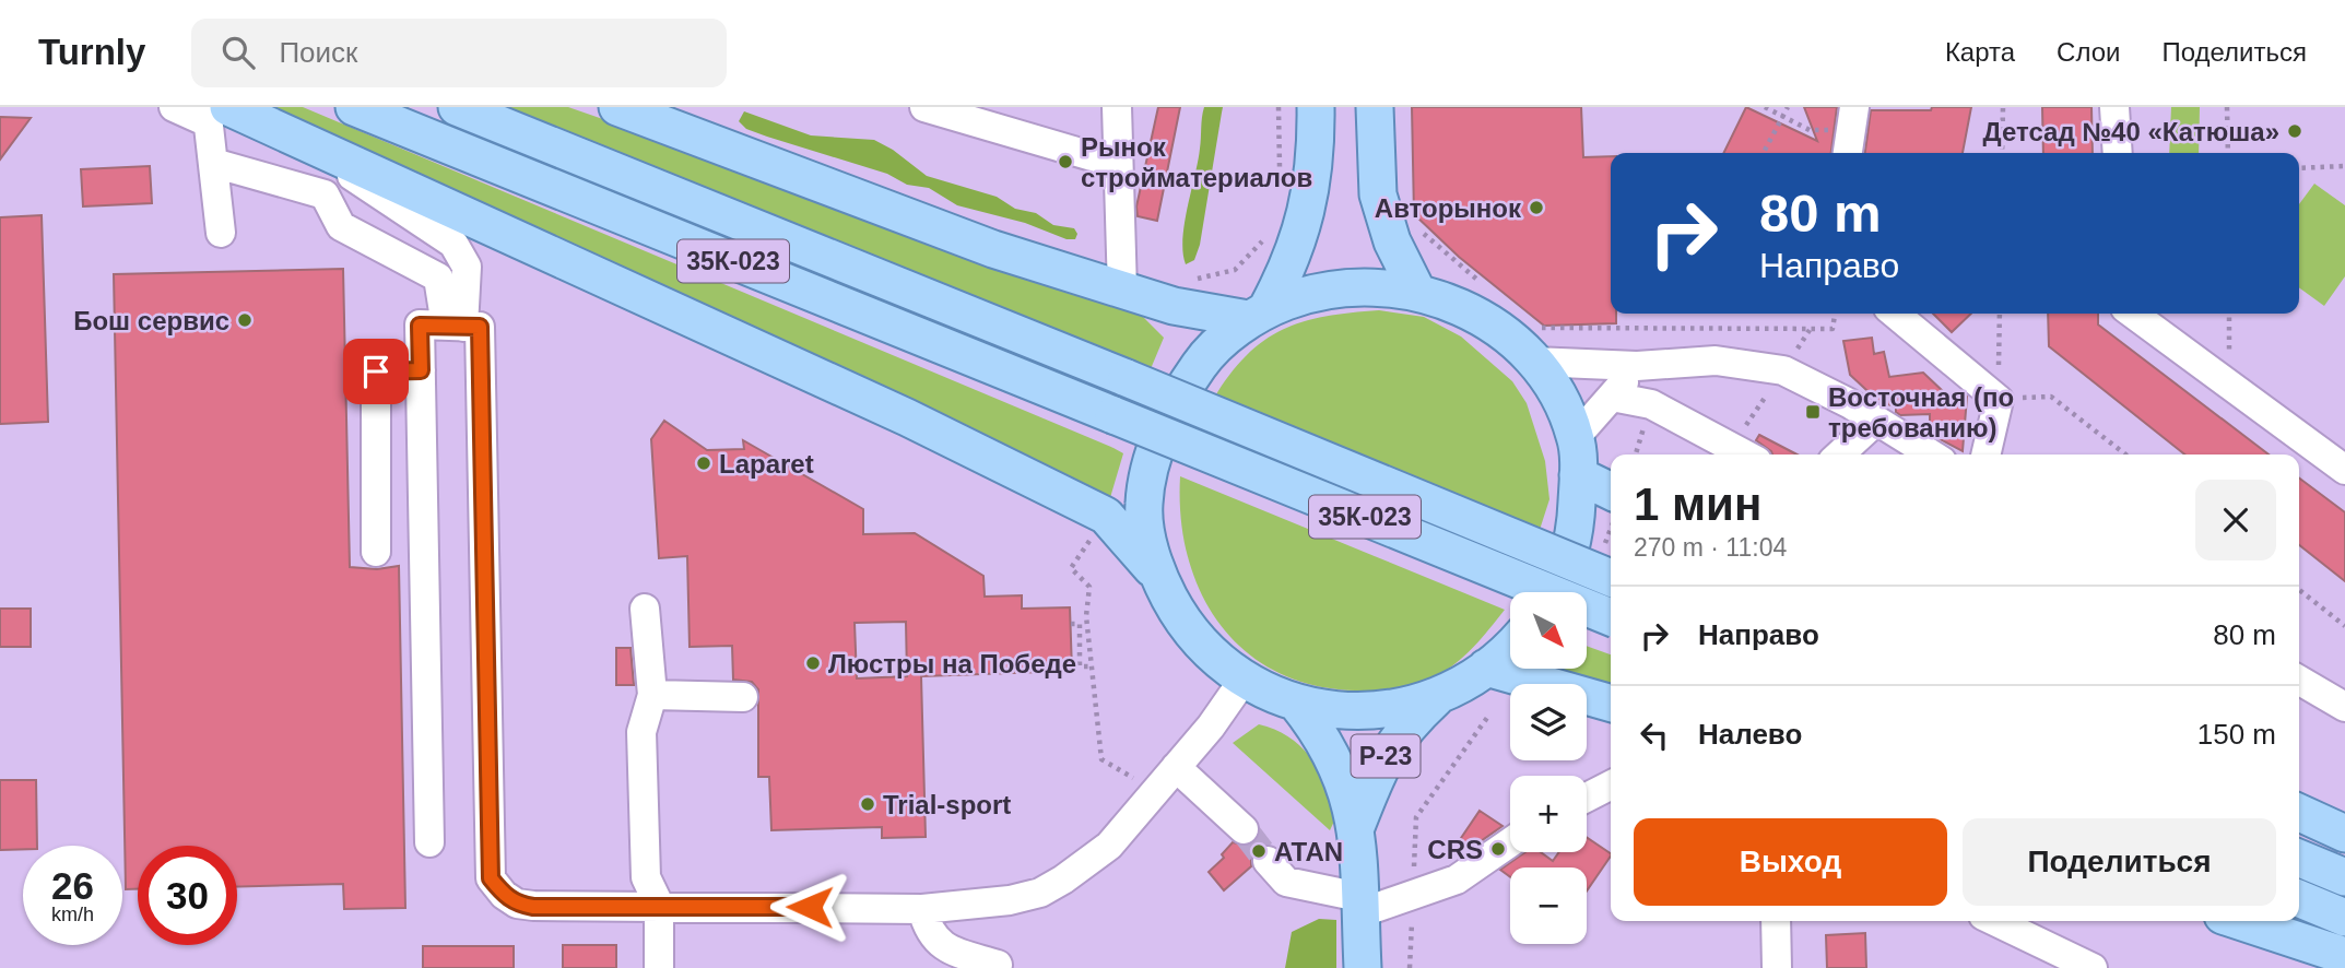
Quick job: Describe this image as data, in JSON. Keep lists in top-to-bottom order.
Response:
{
  "streets": {
    "main road": ["35К-023", "Р-23"]
  },
  "places": {
    "other": [
      "Детсад №40 «Катюша»",
      "Рынок стройматериалов",
      "Авторынок",
      "Бош сервис",
      "Laparet",
      "Люстры на Победе",
      "Trial-sport",
      "CRS",
      "ATAN"
    ],
    "transit": ["Восточная (по требованию)"]
  },
  "north": "bottom right",
  "page": {
    "header": "Turnly",
    "search": "Поиск",
    "nav": ["Карта", "Слои", "Поделиться"],
    "turn": ["80 m", "Направо"],
    "heading": ["1 мин", "270 m · 11:04"],
    "list": [
      {
        "name": "Направо",
        "value": "80 m"
      },
      {
        "name": "Налево",
        "value": "150 m"
      }
    ],
    "map_buttons": ["+", "−"],
    "buttons": ["Выход", "Поделиться"],
    "speed": "26 km/h",
    "limit": "30"
  }
}
